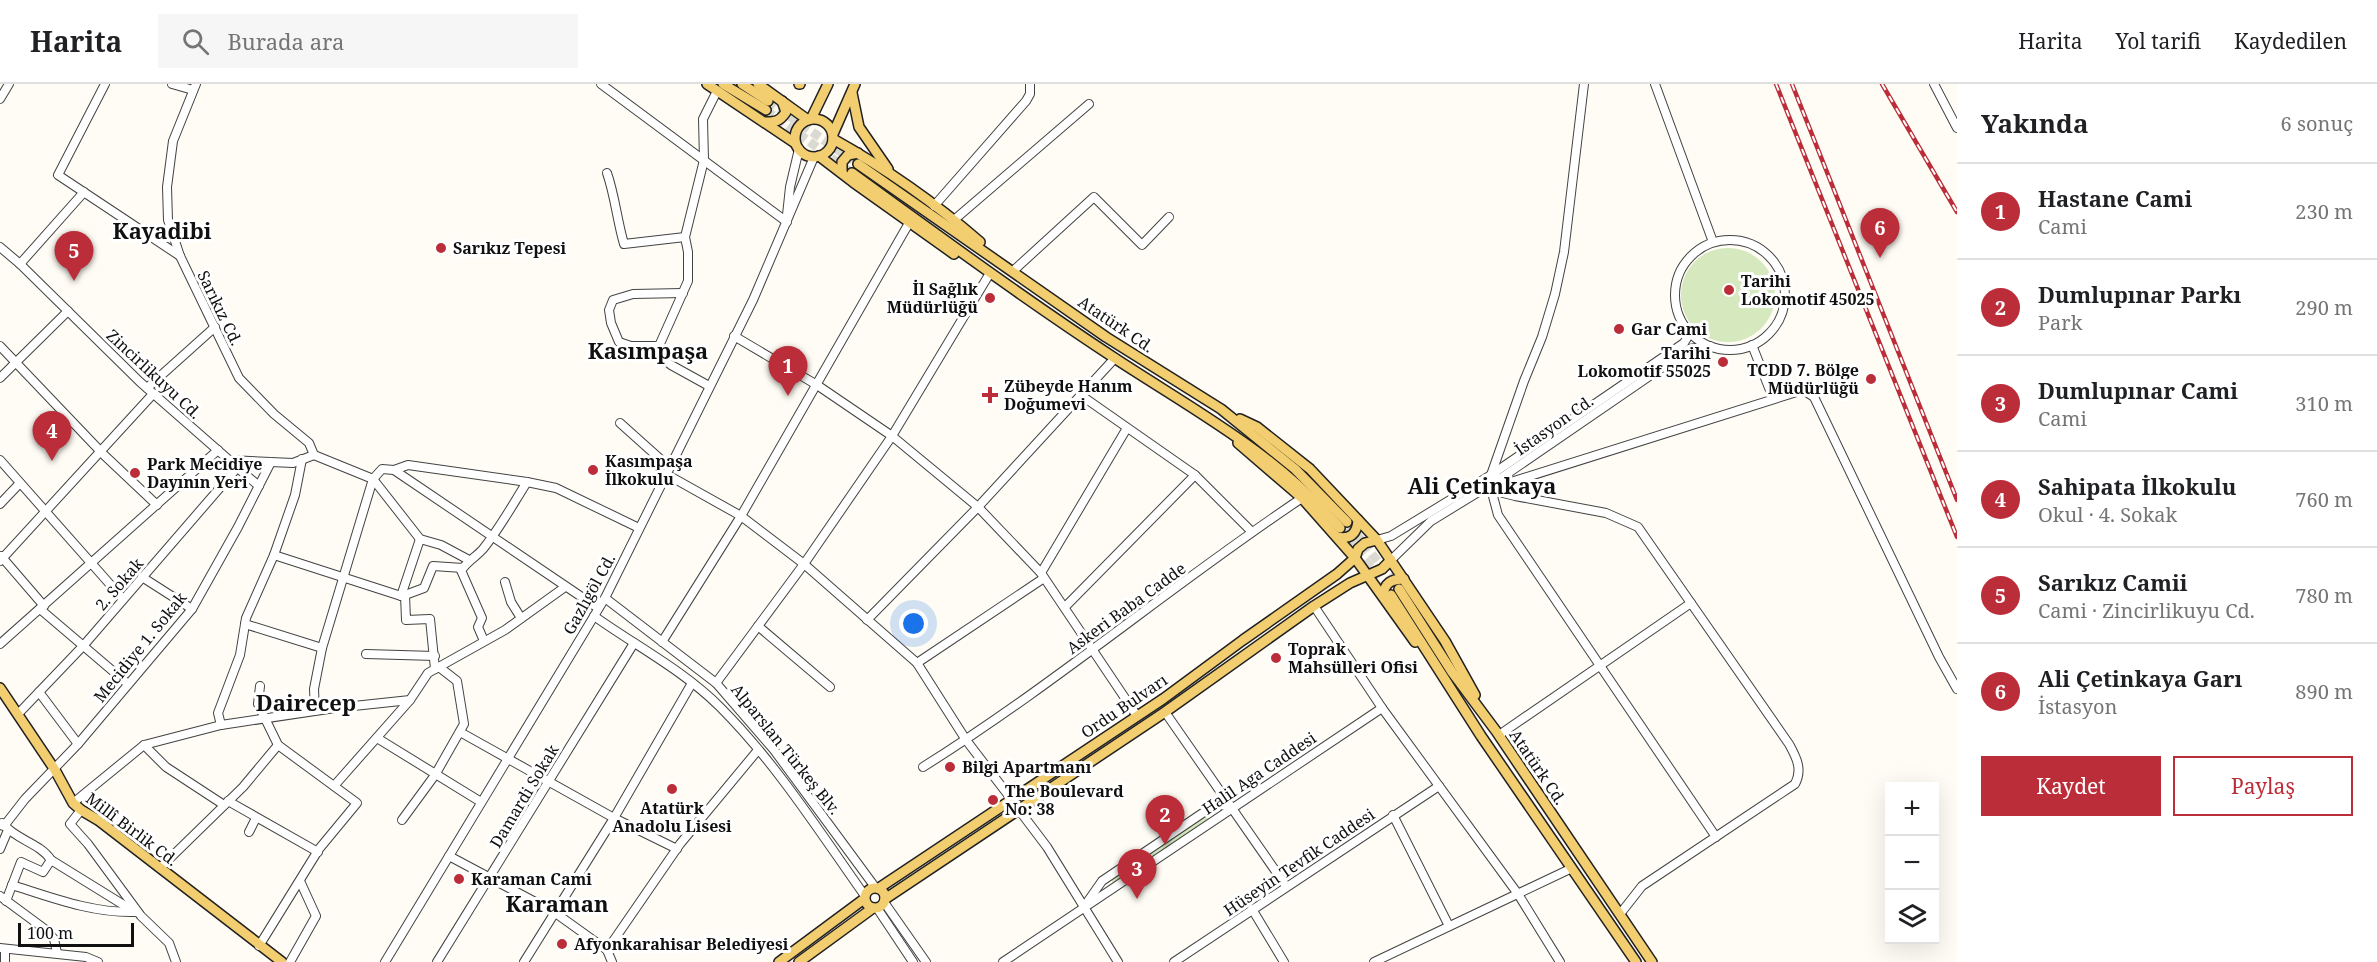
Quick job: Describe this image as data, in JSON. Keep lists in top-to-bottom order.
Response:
{
  "streets": {
    "main road": ["Atatürk Cd.", "Ordu Bulvarı", "Millî Birlik Cd."],
    "street": [
      "Sarıkız Cd.",
      "Zincirlikuyu Cd.",
      "İstasyon Cd.",
      "2. Sokak",
      "Gazlıgöl Cd.",
      "Askeri Baba Cadde",
      "Mecidiye 1. Sokak",
      "Alparslan Türkeş Blv.",
      "Halil Aga Caddesi",
      "Damardi Sokak",
      "Hüseyin Tevfik Caddesi"
    ]
  },
  "crossings": [
    ["Zincirlikuyu Cd.", "2. Sokak"],
    ["Zincirlikuyu Cd.", "Mecidiye 1. Sokak"],
    ["İstasyon Cd.", "Ordu Bulvarı"],
    ["2. Sokak", "Millî Birlik Cd."],
    ["Gazlıgöl Cd.", "Alparslan Türkeş Blv."],
    ["Mecidiye 1. Sokak", "Millî Birlik Cd."],
    ["Ordu Bulvarı", "Alparslan Türkeş Blv."],
    ["Alparslan Türkeş Blv.", "Damardi Sokak"]
  ],
  "districts": [
    "Kayadibi",
    "Kasımpaşa",
    "Ali Çetinkaya",
    "Dairecep",
    "Karaman"
  ],
  "places": {
    "other": [
      "Sarıkız Tepesi",
      "Tarihi Lokomotif 45025",
      "İl Sağlık Müdürlüğü",
      "Gar Cami",
      "Tarihi Lokomotif 55025",
      "TCDD 7. Bölge Müdürlüğü",
      "Kasımpaşa İlkokulu",
      "Park Mecidiye Dayının Yeri",
      "Toprak Mahsülleri Ofisi",
      "Bilgi Apartmanı",
      "Atatürk Anadolu Lisesi",
      "The Boulevard No: 38",
      "Karaman Cami",
      "Afyonkarahisar Belediyesi"
    ],
    "health": ["Zübeyde Hanım Doğumevi"]
  },
  "scale_bar": "100 m",
  "page": {
    "header": "Harita",
    "search": "Burada ara",
    "nav": ["Harita", "Yol tarifi", "Kaydedilen"],
    "heading": ["Yakında", "6 sonuç"],
    "list": [
      {
        "mark": "1",
        "name": "Hastane Cami",
        "note": "Cami",
        "value": "230 m"
      },
      {
        "mark": "2",
        "name": "Dumlupınar Parkı",
        "note": "Park",
        "value": "290 m"
      },
      {
        "mark": "3",
        "name": "Dumlupınar Cami",
        "note": "Cami",
        "value": "310 m"
      },
      {
        "mark": "4",
        "name": "Sahipata İlkokulu",
        "note": "Okul · 4. Sokak",
        "value": "760 m"
      },
      {
        "mark": "5",
        "name": "Sarıkız Camii",
        "note": "Cami · Zincirlikuyu Cd.",
        "value": "780 m"
      },
      {
        "mark": "6",
        "name": "Ali Çetinkaya Garı",
        "note": "İstasyon",
        "value": "890 m"
      }
    ],
    "pins": [
      "6",
      "5",
      "1",
      "4",
      "2",
      "3"
    ],
    "buttons": ["Kaydet", "Paylaş"],
    "map_buttons": ["+", "−"],
    "scale": "100 m"
  }
}
